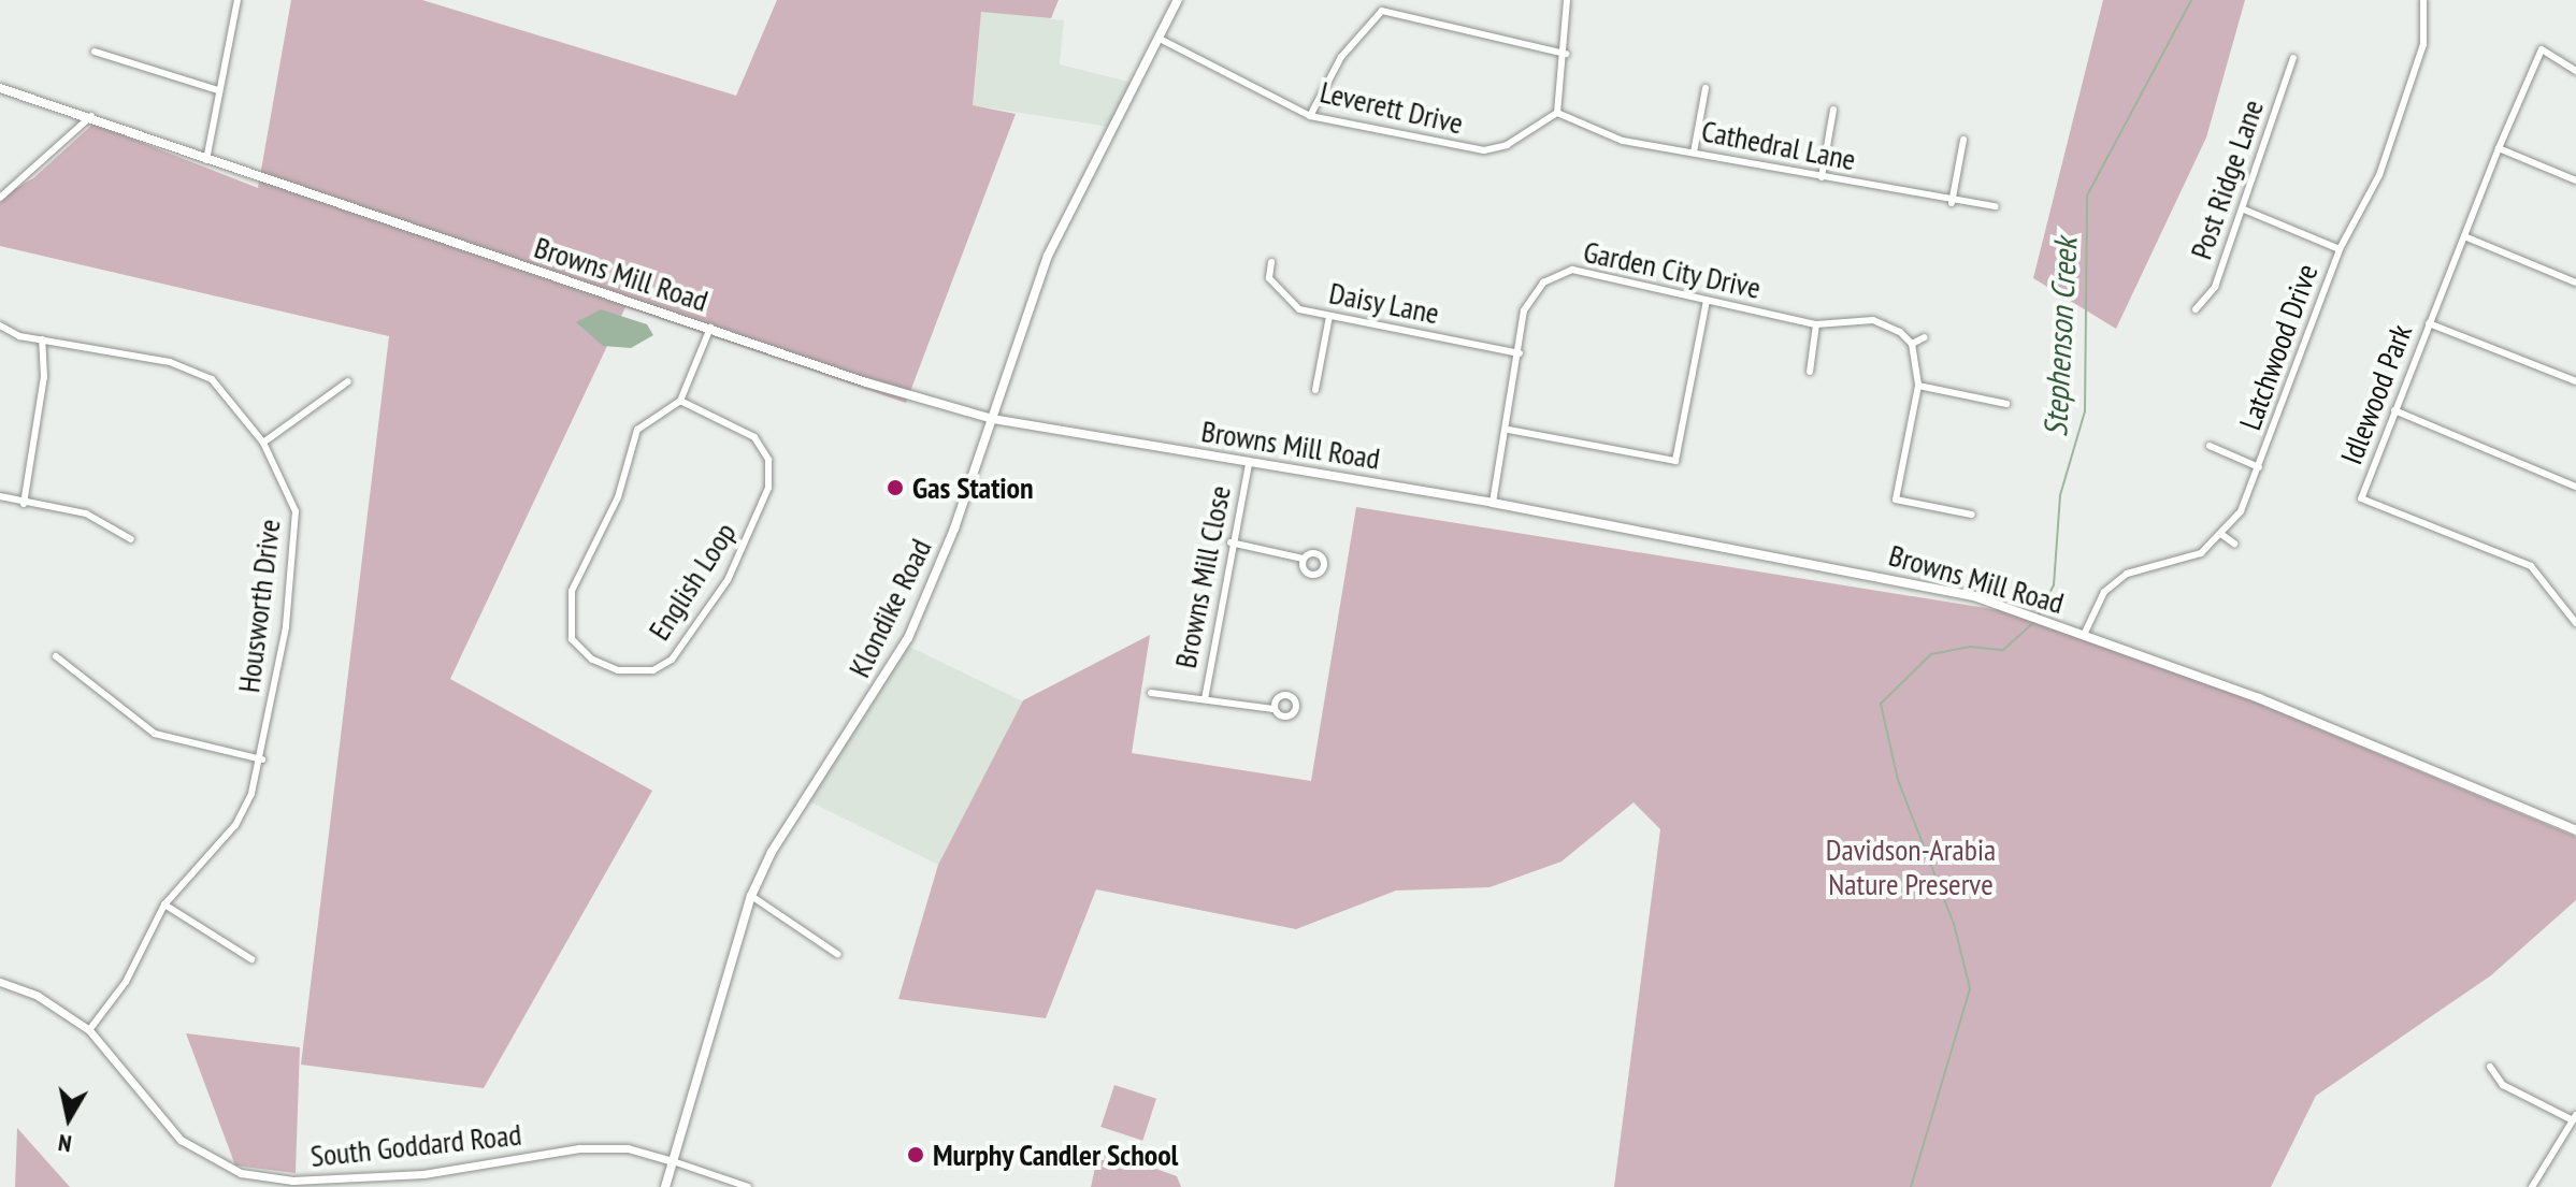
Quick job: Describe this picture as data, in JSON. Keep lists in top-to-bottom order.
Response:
{
  "streets": {
    "main road": ["Browns Mill Road", "Klondike Road"],
    "street": [
      "Leverett Drive",
      "Cathedral Lane",
      "Post Ridge Lane",
      "Garden City Drive",
      "Daisy Lane",
      "Latchwood Drive",
      "Idlewood Park",
      "Browns Mill Close",
      "English Loop",
      "Housworth Drive",
      "South Goddard Road"
    ]
  },
  "crossings": [
    ["Leverett Drive", "Cathedral Lane"],
    ["Leverett Drive", "Klondike Road"],
    ["Garden City Drive", "Browns Mill Road"],
    ["Garden City Drive", "Daisy Lane"],
    ["Browns Mill Road", "Latchwood Drive"],
    ["Browns Mill Road", "Browns Mill Close"],
    ["Browns Mill Road", "Klondike Road"],
    ["Housworth Drive", "South Goddard Road"],
    ["Klondike Road", "South Goddard Road"]
  ],
  "water": ["Stephenson Creek"],
  "parks": ["Davidson-Arabia Nature Preserve"],
  "places": ["Gas Station", "Murphy Candler School"],
  "north": "bottom"
}
